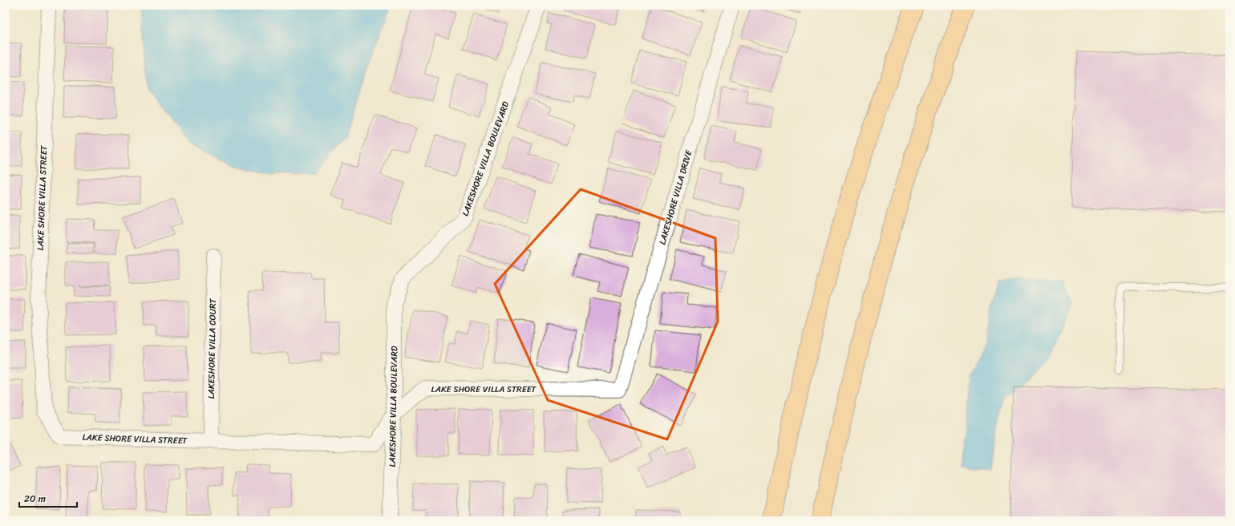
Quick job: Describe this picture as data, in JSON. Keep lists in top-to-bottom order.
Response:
{
  "streets": {
    "street": [
      "LAKESHORE VILLA BOULEVARD",
      "LAKESHORE VILLA DRIVE",
      "LAKE SHORE VILLA STREET",
      "LAKESHORE VILLA COURT"
    ]
  },
  "crossings": [
    ["LAKESHORE VILLA BOULEVARD", "LAKE SHORE VILLA STREET"],
    ["LAKESHORE VILLA DRIVE", "LAKE SHORE VILLA STREET"],
    ["LAKE SHORE VILLA STREET", "LAKESHORE VILLA COURT"]
  ],
  "scale_bar": "20 m"
}
